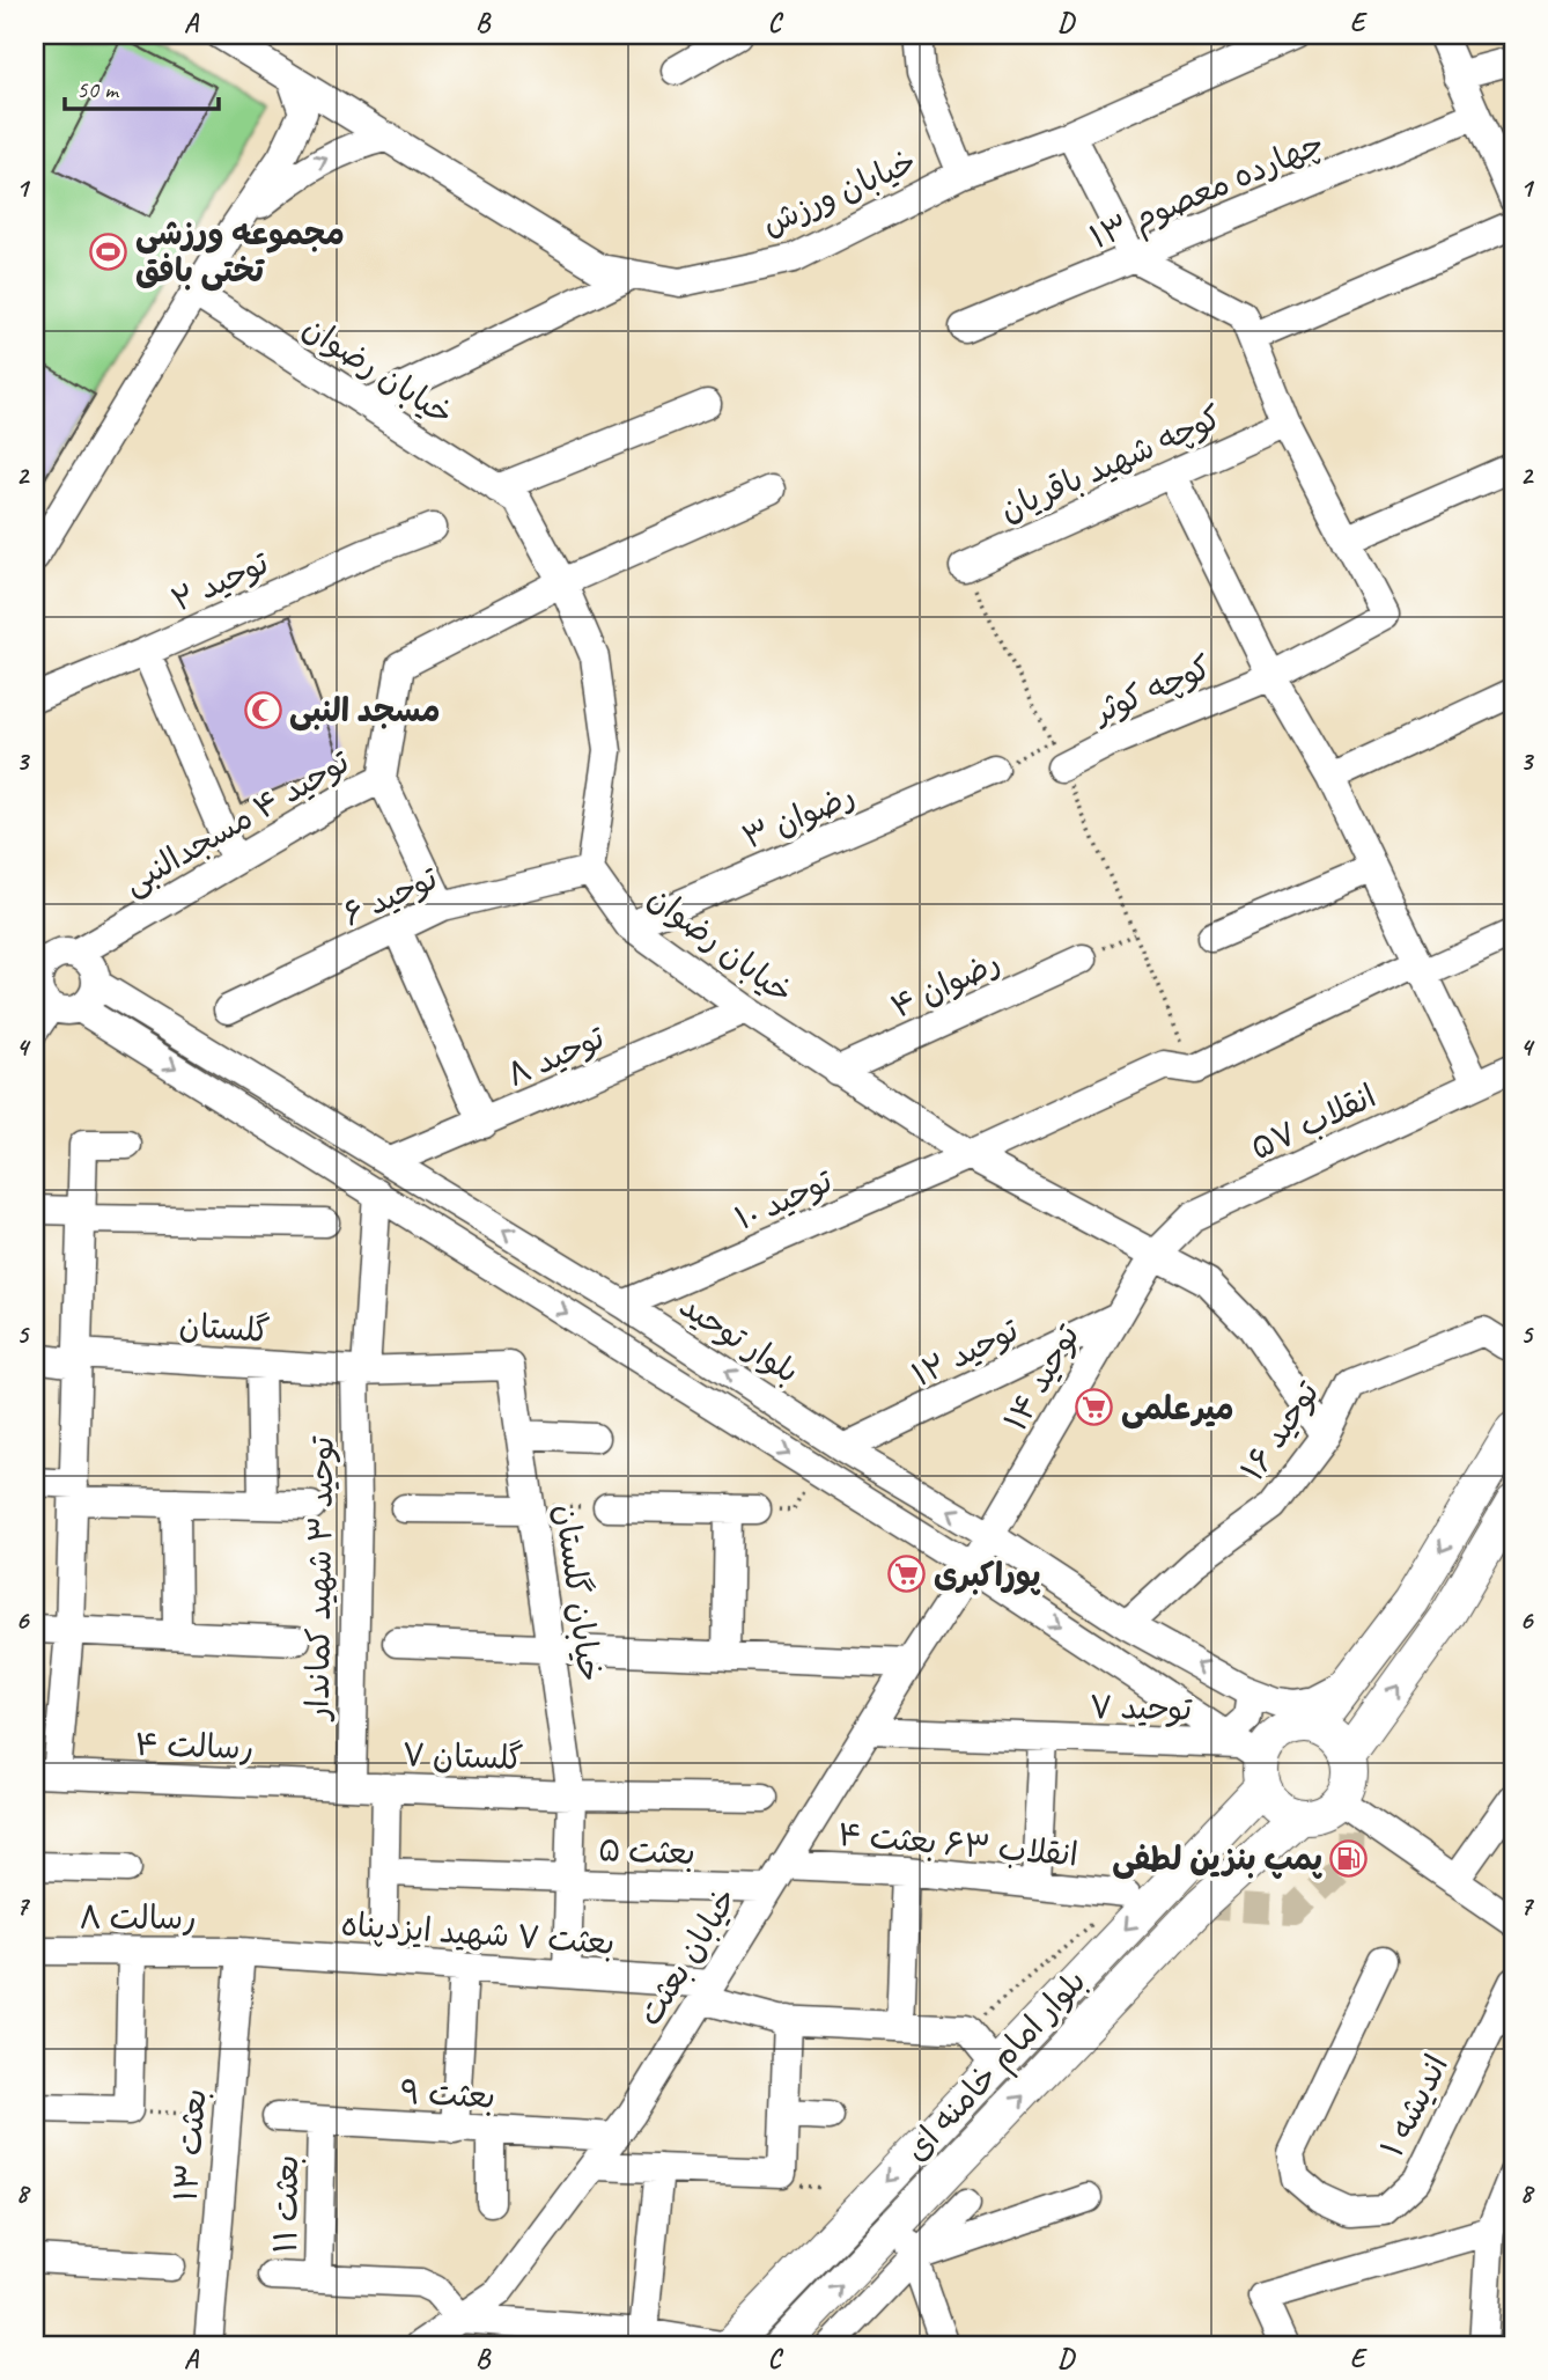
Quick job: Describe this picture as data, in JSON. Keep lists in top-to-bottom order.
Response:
{
  "streets": {
    "main road": ["بلوار امام خامنه ای"],
    "street": [
      "چهارده معصوم ۱۳",
      "خیابان ورزش",
      "خیابان رضوان",
      "کوچه شهید باقریان",
      "توحید ۲",
      "کوچه کوثر",
      "رضوان ۳",
      "توحید ۴ مسجدالنبی",
      "توحید ۶",
      "رضوان ۴",
      "توحید ۸",
      "انقلاب ۵۷",
      "توحید ۱۰",
      "گلستان",
      "بلوار توحید",
      "توحید ۱۲",
      "توحید ۱۴",
      "توحید ۱۶",
      "توحید ۳ شهید کماندار",
      "خیابان گلستان",
      "توحید ۷",
      "رسالت ۴",
      "گلستان ۷",
      "انقلاب ۶۳ بعثت ۴",
      "بعثت ۵",
      "رسالت ۸",
      "بعثت ۷ شهید ایزدپناه",
      "خیابان بعثت",
      "بعثت ۹",
      "اندیشه ۱",
      "بعثت ۱۳",
      "بعثت ۱۱"
    ]
  },
  "crossings": [
    ["خیابان رضوان", "رضوان ۳"],
    ["خیابان رضوان", "توحید ۴ مسجدالنبی"],
    ["خیابان رضوان", "توحید ۶"],
    ["خیابان رضوان", "رضوان ۴"],
    ["خیابان رضوان", "توحید ۸"],
    ["خیابان رضوان", "انقلاب ۵۷"],
    ["خیابان رضوان", "توحید ۱۰"],
    ["خیابان رضوان", "توحید ۱۴"],
    ["خیابان رضوان", "توحید ۱۶"],
    ["توحید ۴ مسجدالنبی", "بلوار توحید"],
    ["توحید ۸", "بلوار توحید"],
    ["انقلاب ۵۷", "توحید ۱۴"],
    ["توحید ۱۰", "بلوار توحید"],
    ["گلستان", "توحید ۳ شهید کماندار"],
    ["گلستان", "خیابان گلستان"],
    ["بلوار توحید", "توحید ۱۲"],
    ["بلوار توحید", "توحید ۱۴"],
    ["بلوار توحید", "توحید ۱۶"],
    ["توحید ۱۲", "توحید ۱۴"],
    ["توحید ۱۴", "خیابان بعثت"],
    ["توحید ۳ شهید کماندار", "خیابان گلستان"],
    ["توحید ۳ شهید کماندار", "رسالت ۴"],
    ["توحید ۳ شهید کماندار", "گلستان ۷"],
    ["خیابان گلستان", "گلستان ۷"],
    ["خیابان گلستان", "بعثت ۵"],
    ["خیابان گلستان", "بعثت ۷ شهید ایزدپناه"],
    ["توحید ۷", "خیابان بعثت"],
    ["توحید ۷", "بلوار امام خامنه ای"],
    ["رسالت ۴", "گلستان ۷"],
    ["انقلاب ۶۳ بعثت ۴", "بعثت ۵"],
    ["انقلاب ۶۳ بعثت ۴", "خیابان بعثت"],
    ["بعثت ۵", "خیابان بعثت"],
    ["رسالت ۸", "بعثت ۷ شهید ایزدپناه"],
    ["رسالت ۸", "بعثت ۱۳"],
    ["بعثت ۷ شهید ایزدپناه", "خیابان بعثت"],
    ["بعثت ۷ شهید ایزدپناه", "بعثت ۱۳"],
    ["خیابان بعثت", "بعثت ۹"],
    ["خیابان بعثت", "بعثت ۱۱"],
    ["بعثت ۹", "بعثت ۱۱"]
  ],
  "places": {
    "sports": ["مجموعه ورزشی تختی بافق"],
    "mosque": ["مسجد النبی"],
    "supermarket": ["میرعلمی", "پوراکبری"],
    "fuel station": ["پمپ بنزین لطفی"]
  },
  "scale_bar": "50 m",
  "grid": {
    "columns": [
      "A",
      "B",
      "C",
      "D",
      "E"
    ],
    "rows": [
      "1",
      "2",
      "3",
      "4",
      "5",
      "6",
      "7",
      "8"
    ]
  }
}
